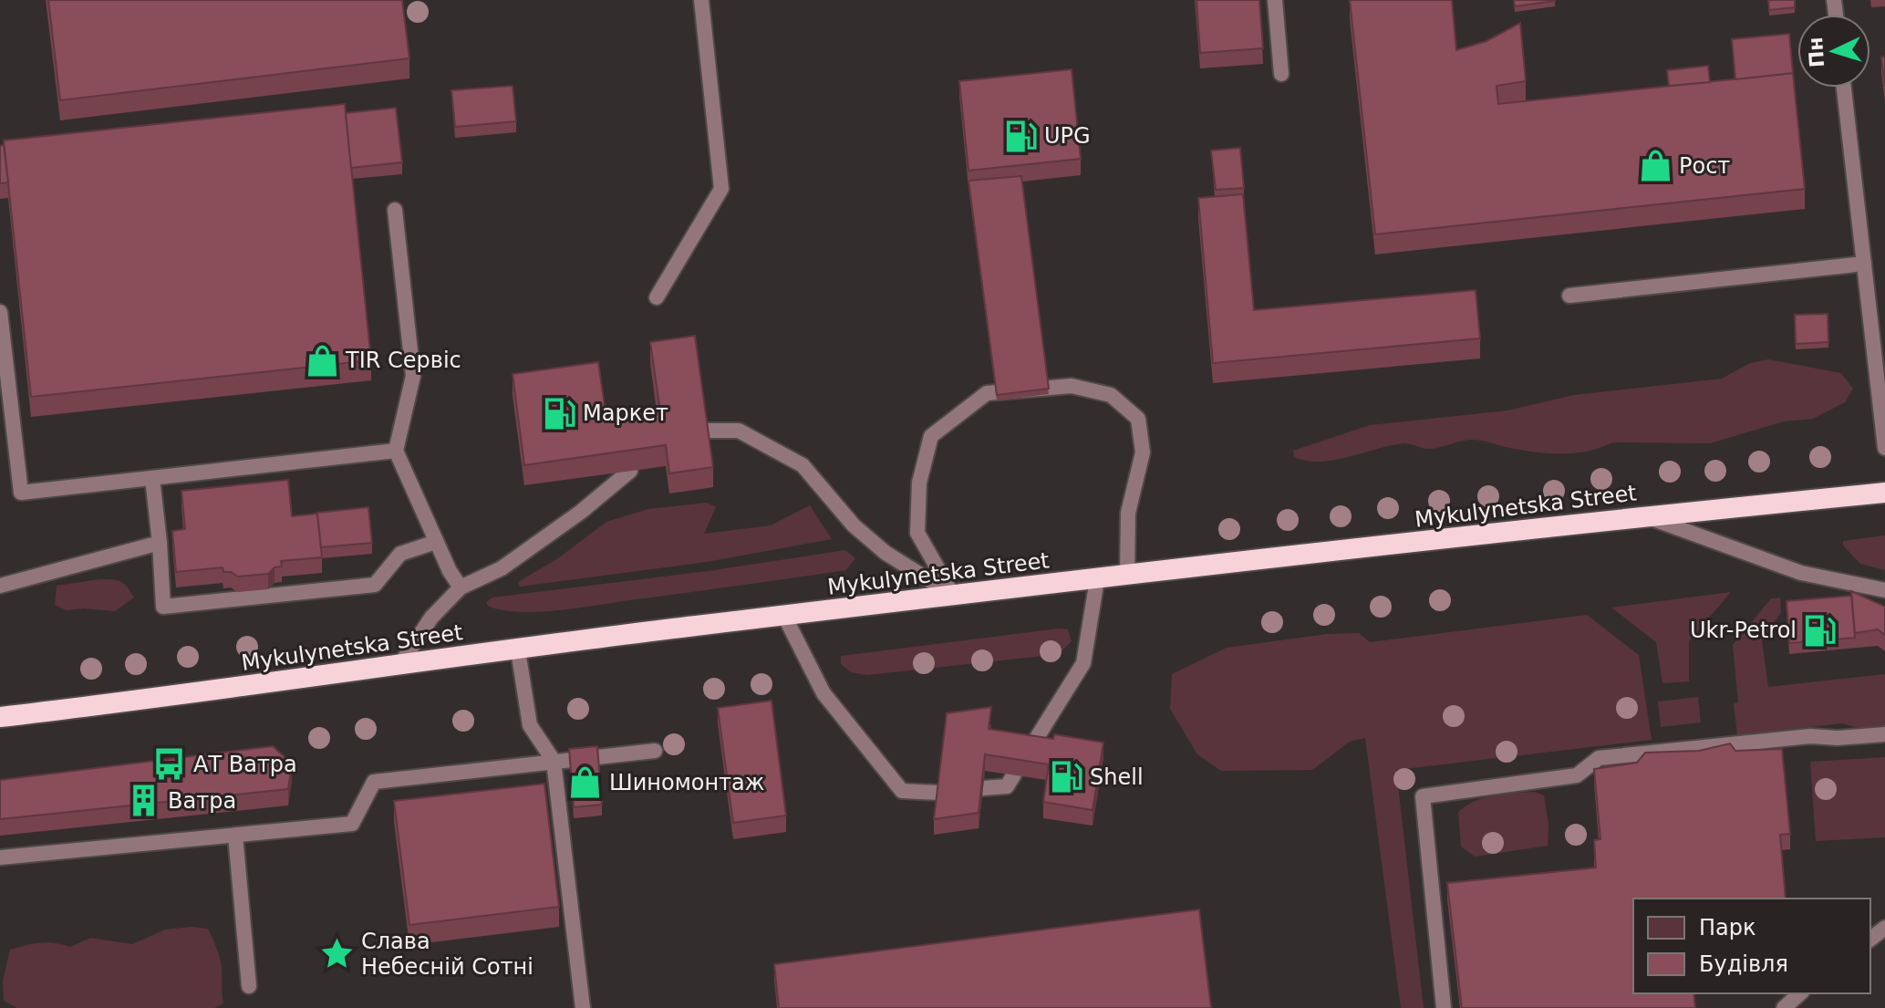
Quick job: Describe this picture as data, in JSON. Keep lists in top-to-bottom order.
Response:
{
  "streets": {
    "highway": ["Mykulynetska Street"]
  },
  "places": {
    "fuel station": [
      "UPG",
      "Маркет",
      "Ukr-Petrol",
      "Shell"
    ],
    "shop": ["Рост", "TIR Сервіс", "Шиномонтаж"],
    "bus stop": ["АТ Ватра"],
    "building": ["Ватра"],
    "place": ["Слава Небесній Сотні"]
  },
  "legend": ["Парк", "Будівля"],
  "north": "left"
}
